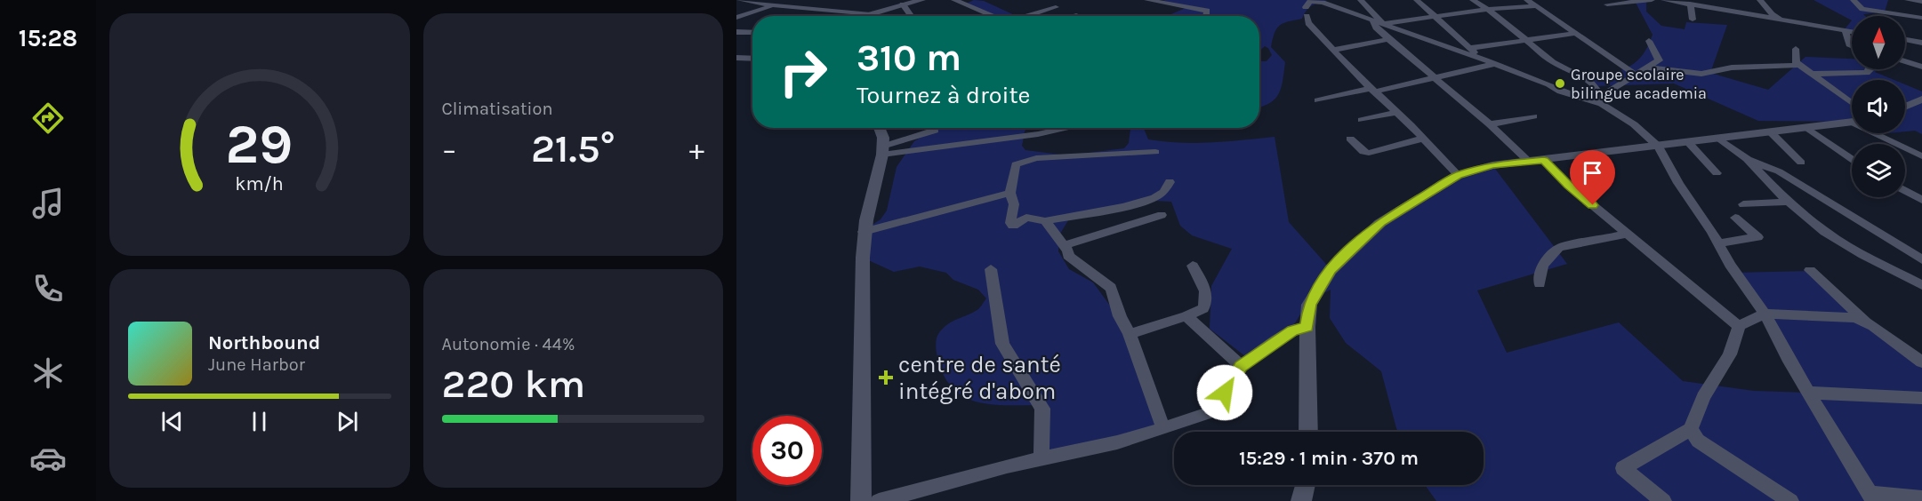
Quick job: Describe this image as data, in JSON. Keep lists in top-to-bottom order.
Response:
{
  "places": {
    "other": ["Groupe scolaire bilingue academia"],
    "health": ["centre de santé intégré d'abom"]
  },
  "north": "top",
  "page": {
    "tabs": "15:28",
    "tile": [
      "Climatisation",
      ["Autonomie · 44%", "220 km"]
    ],
    "turn": ["310 m", "Tournez à droite"],
    "heat": ["−", "21.5°", "+"],
    "song": ["Northbound", "June Harbor"],
    "limit": "30",
    "trip": "15:29 · 1 min · 370 m",
    "gauge": ["29", "km/h"]
  }
}
